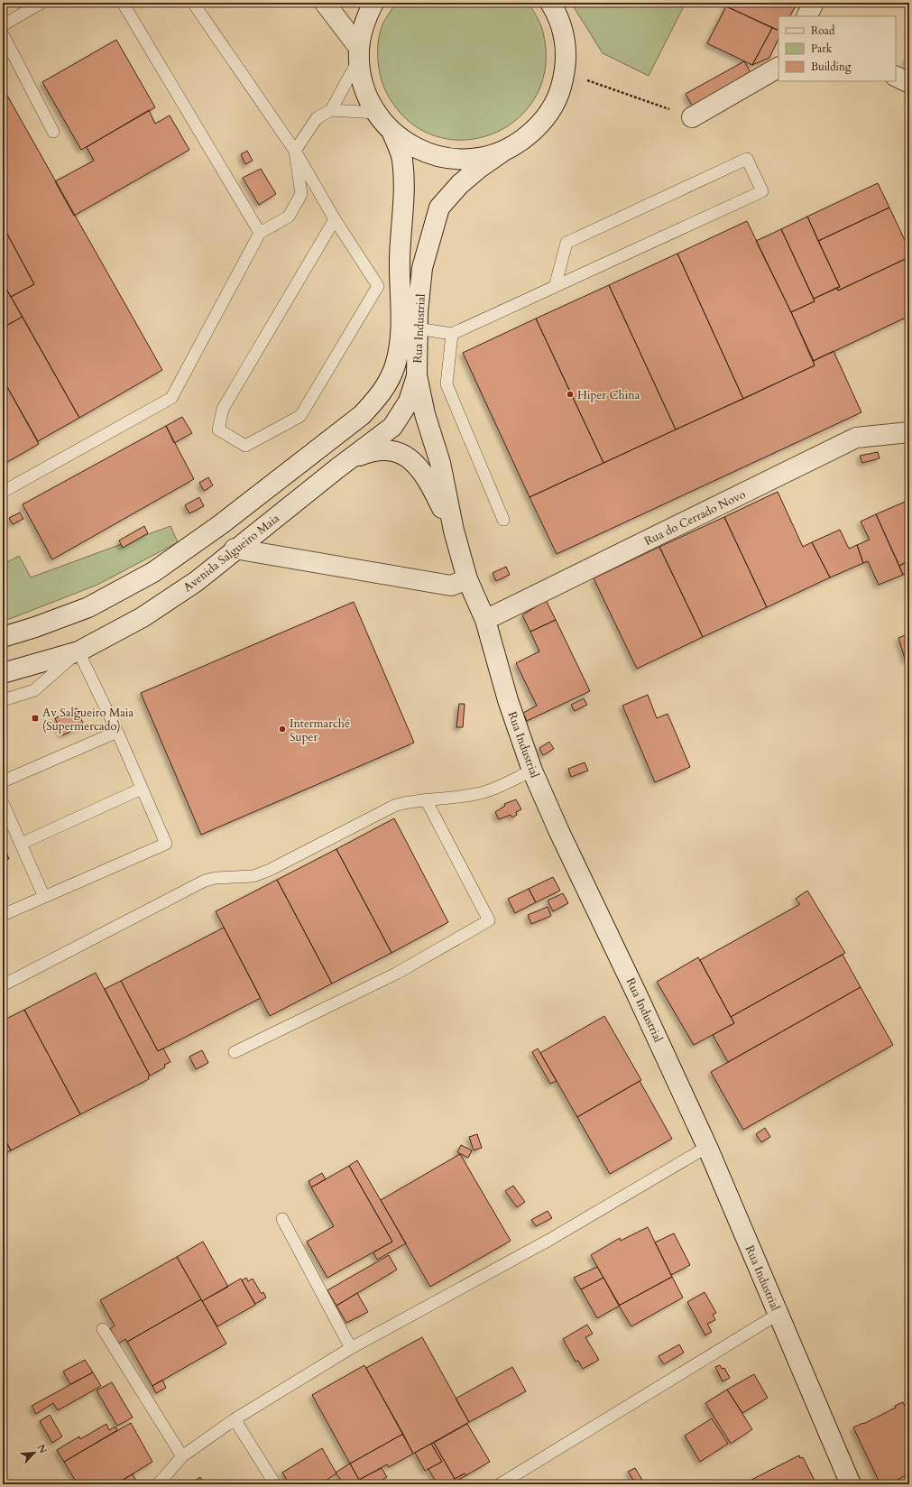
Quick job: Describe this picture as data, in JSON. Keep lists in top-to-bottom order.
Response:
{
  "streets": {
    "street": ["Rua Industrial", "Rua do Cerrado Novo", "Avenida Salgueiro Maia"]
  },
  "crossings": [
    ["Rua Industrial", "Rua do Cerrado Novo"],
    ["Rua Industrial", "Avenida Salgueiro Maia"]
  ],
  "places": {
    "other": ["Hiper China", "Intermarché Super"],
    "transit": ["Av Salgueiro Maia (Supermercado)"]
  },
  "legend": ["Road", "Park", "Building"],
  "north": "top right"
}
